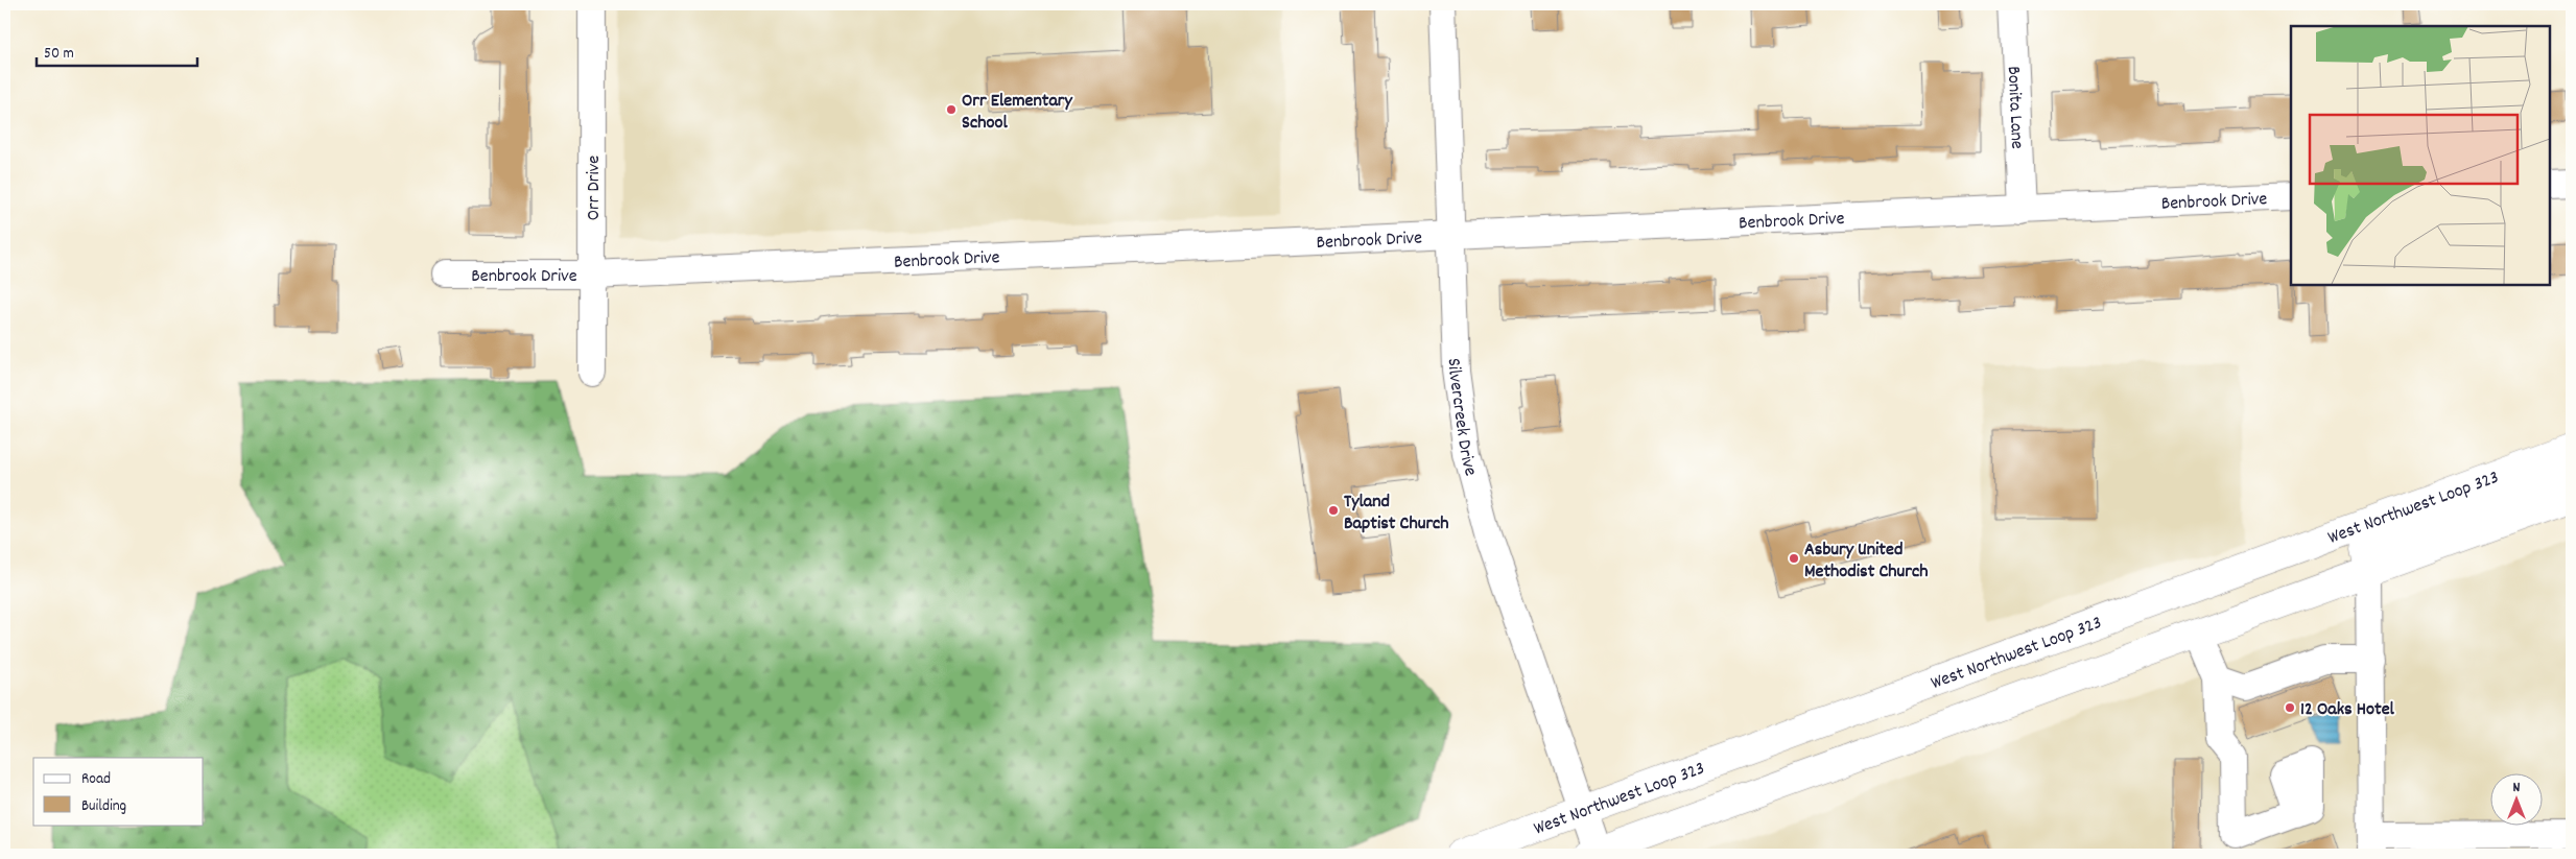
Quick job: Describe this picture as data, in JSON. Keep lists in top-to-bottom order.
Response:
{
  "streets": {
    "highway": ["West Northwest Loop 323"],
    "street": [
      "Bonita Lane",
      "Orr Drive",
      "Benbrook Drive",
      "Silvercreek Drive"
    ]
  },
  "crossings": [
    ["Bonita Lane", "Benbrook Drive"],
    ["Orr Drive", "Benbrook Drive"],
    ["Benbrook Drive", "Silvercreek Drive"],
    ["Silvercreek Drive", "West Northwest Loop 323"]
  ],
  "places": [
    "Orr Elementary School",
    "Tyland Baptist Church",
    "Asbury United Methodist Church",
    "12 Oaks Hotel"
  ],
  "legend": ["Road", "Building"],
  "scale_bar": "50 m",
  "north": "top"
}
